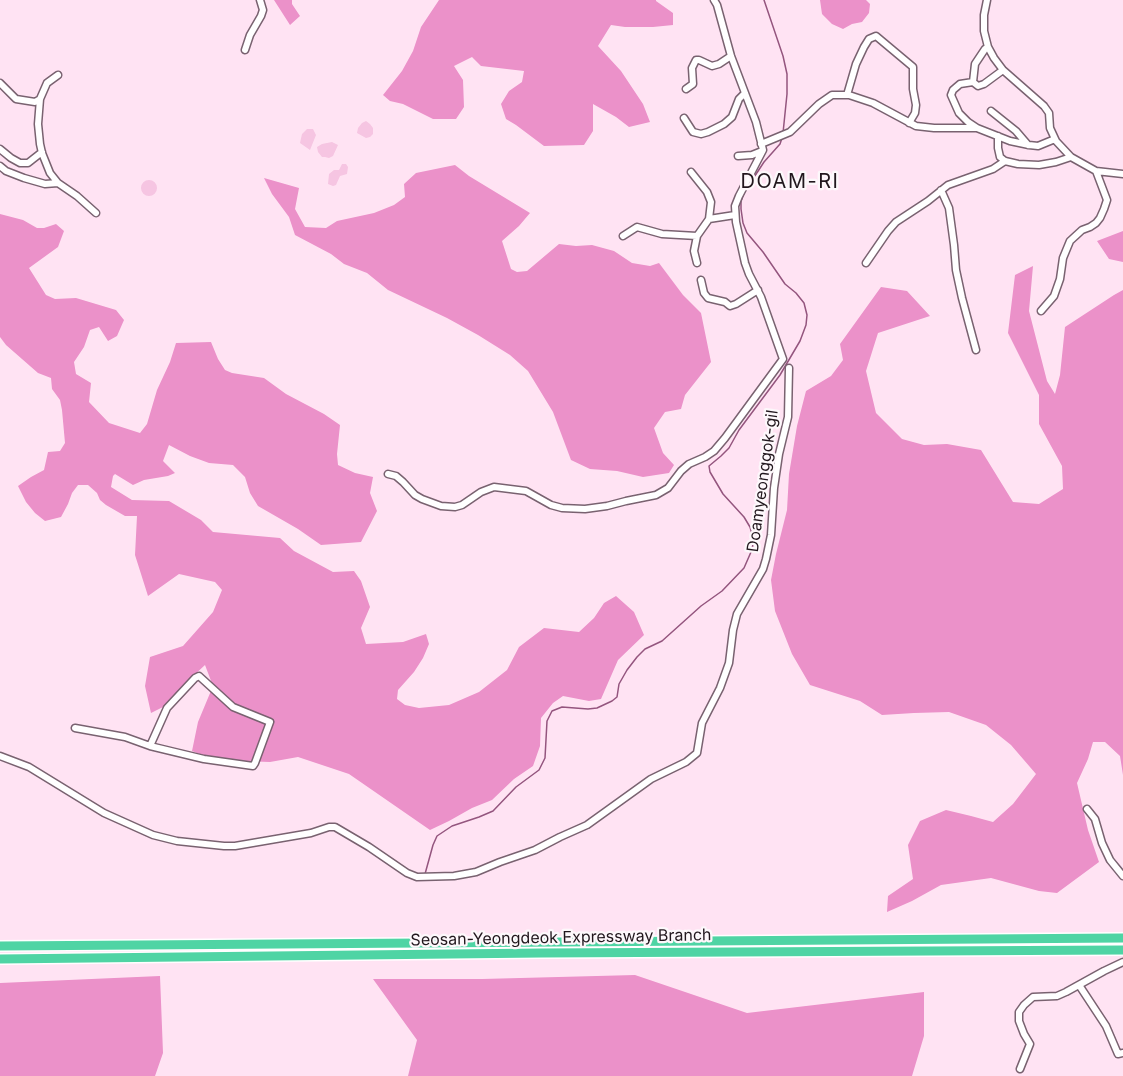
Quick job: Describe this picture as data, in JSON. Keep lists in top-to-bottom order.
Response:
{
  "streets": {
    "highway": ["Seosan-Yeongdeok Expressway Branch"],
    "street": ["Doamyeonggok-gil"]
  },
  "districts": ["DOAM-RI"]
}
